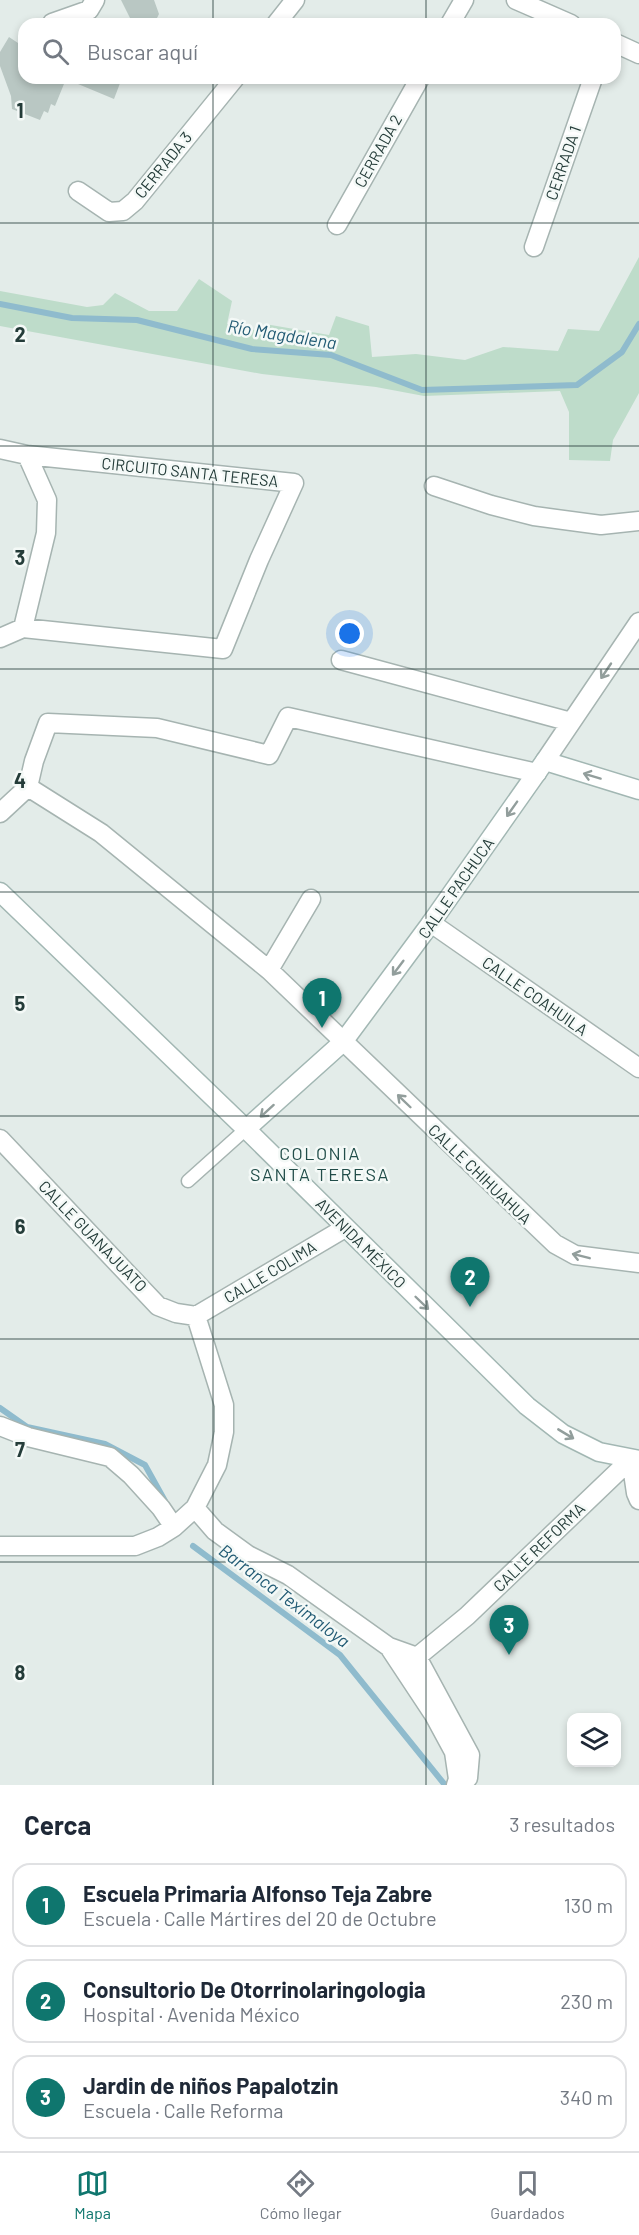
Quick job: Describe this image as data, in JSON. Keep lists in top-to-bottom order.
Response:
{
  "streets": {
    "street": [
      "CERRADA 2",
      "CERRADA 1",
      "CERRADA 3",
      "CIRCUITO SANTA TERESA",
      "CALLE PACHUCA",
      "CALLE COAHUILA",
      "CALLE CHIHUAHUA",
      "CALLE GUANAJUATO",
      "AVENIDA MÉXICO",
      "CALLE COLIMA",
      "CALLE REFORMA"
    ]
  },
  "crossings": [
    ["CALLE PACHUCA", "CALLE COAHUILA"],
    ["CALLE PACHUCA", "CALLE CHIHUAHUA"],
    ["CALLE PACHUCA", "AVENIDA MÉXICO"],
    ["CALLE GUANAJUATO", "CALLE COLIMA"],
    ["AVENIDA MÉXICO", "CALLE COLIMA"],
    ["AVENIDA MÉXICO", "CALLE REFORMA"]
  ],
  "one_way": ["CALLE PACHUCA", "CALLE CHIHUAHUA", "AVENIDA MÉXICO"],
  "districts": ["COLONIA SANTA TERESA"],
  "water": ["Río Magdalena", "Barranca Teximaloya"],
  "page": {
    "search": "Buscar aquí",
    "pins": ["1", "2", "3"],
    "heading": ["Cerca", "3 resultados"],
    "list": [
      {
        "mark": "1",
        "name": "Escuela Primaria Alfonso Teja Zabre",
        "note": "Escuela · Calle Mártires del 20 de Octubre",
        "value": "130 m"
      },
      {
        "mark": "2",
        "name": "Consultorio De Otorrinolaringologia",
        "note": "Hospital · Avenida México",
        "value": "230 m"
      },
      {
        "mark": "3",
        "name": "Jardin de niños Papalotzin",
        "note": "Escuela · Calle Reforma",
        "value": "340 m"
      }
    ],
    "nav": ["Mapa", "Cómo llegar", "Guardados"]
  },
  "grid": {
    "rows": [
      "1",
      "2",
      "3",
      "4",
      "5",
      "6",
      "7",
      "8"
    ]
  }
}
